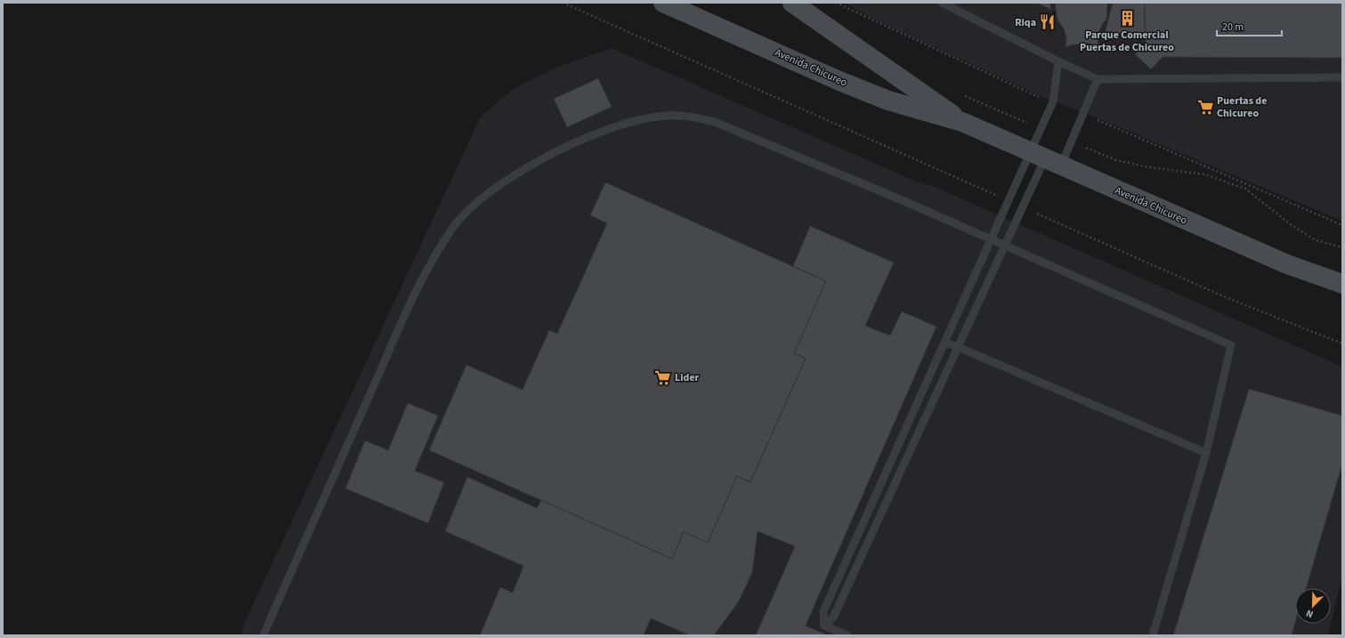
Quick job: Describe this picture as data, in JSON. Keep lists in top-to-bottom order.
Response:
{
  "streets": {
    "main road": ["Avenida Chicureo"]
  },
  "places": {
    "building": ["Parque Comercial Puertas de Chicureo"],
    "restaurant": ["Riqa"],
    "supermarket": ["Puertas de Chicureo", "Lider"]
  },
  "scale_bar": "20 m",
  "north": "bottom left"
}
